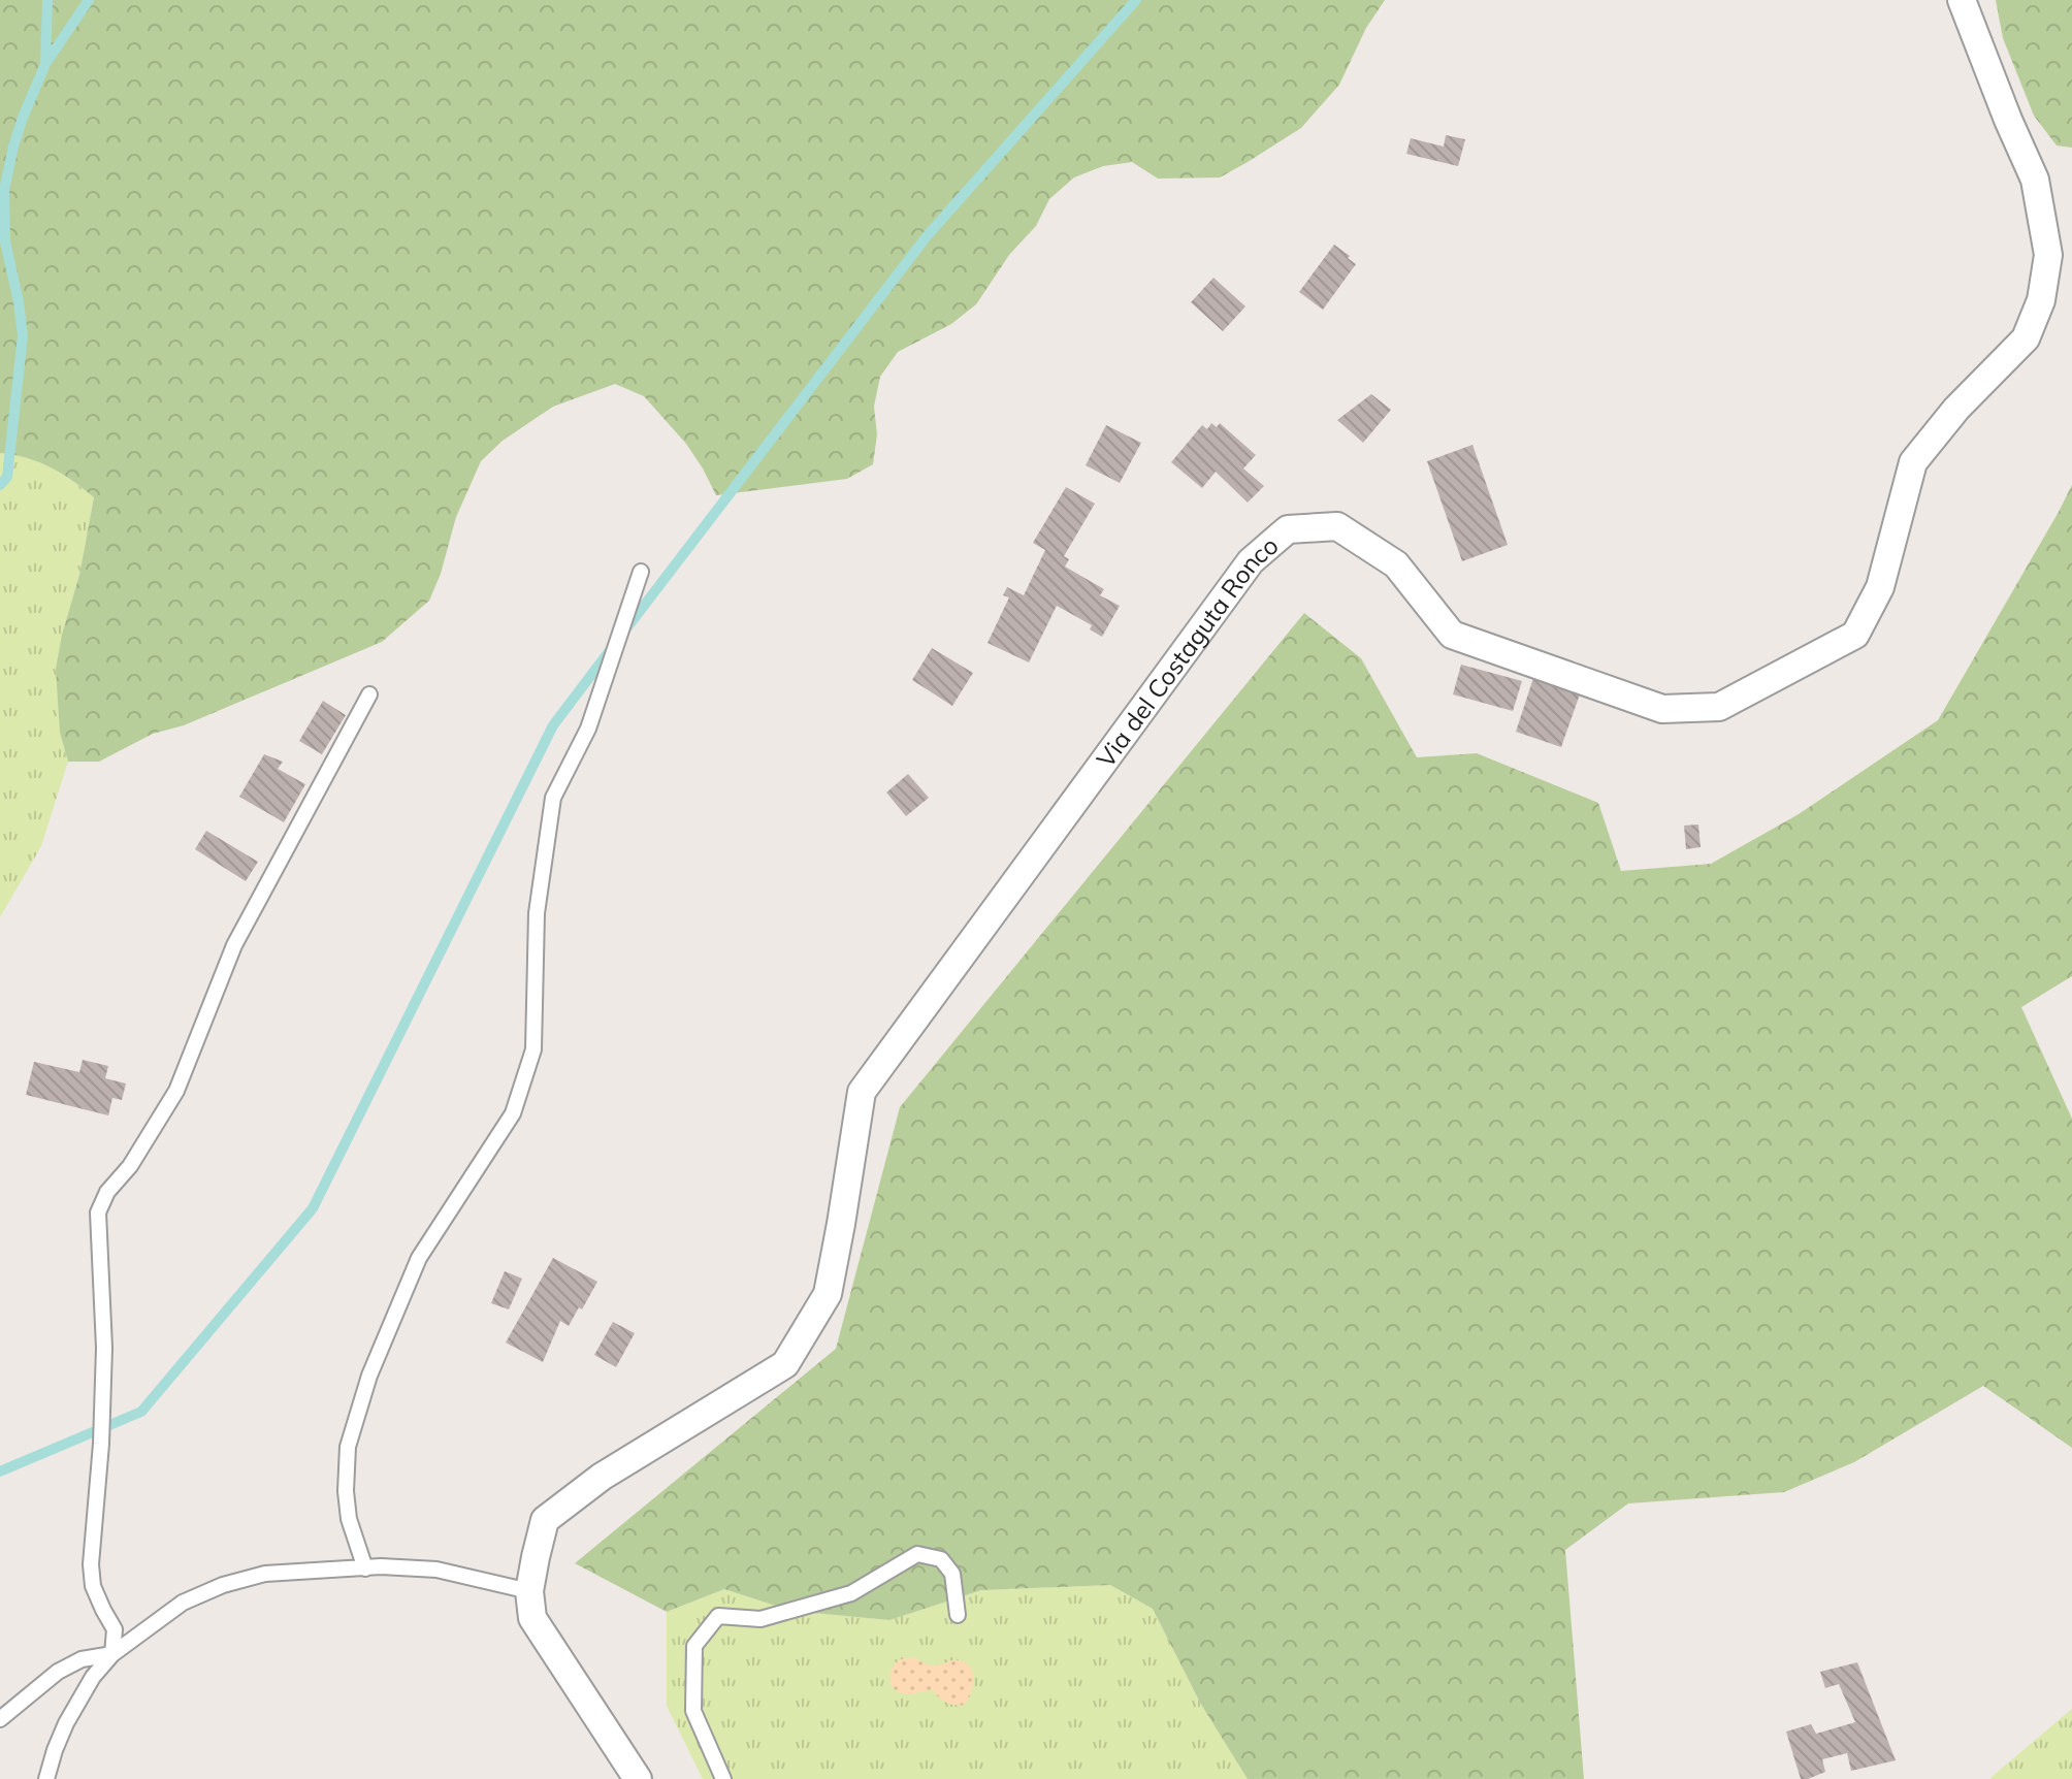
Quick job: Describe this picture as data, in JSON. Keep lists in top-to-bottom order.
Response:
{
  "streets": {
    "street": ["Via del Costaguta Ronco"]
  }
}
